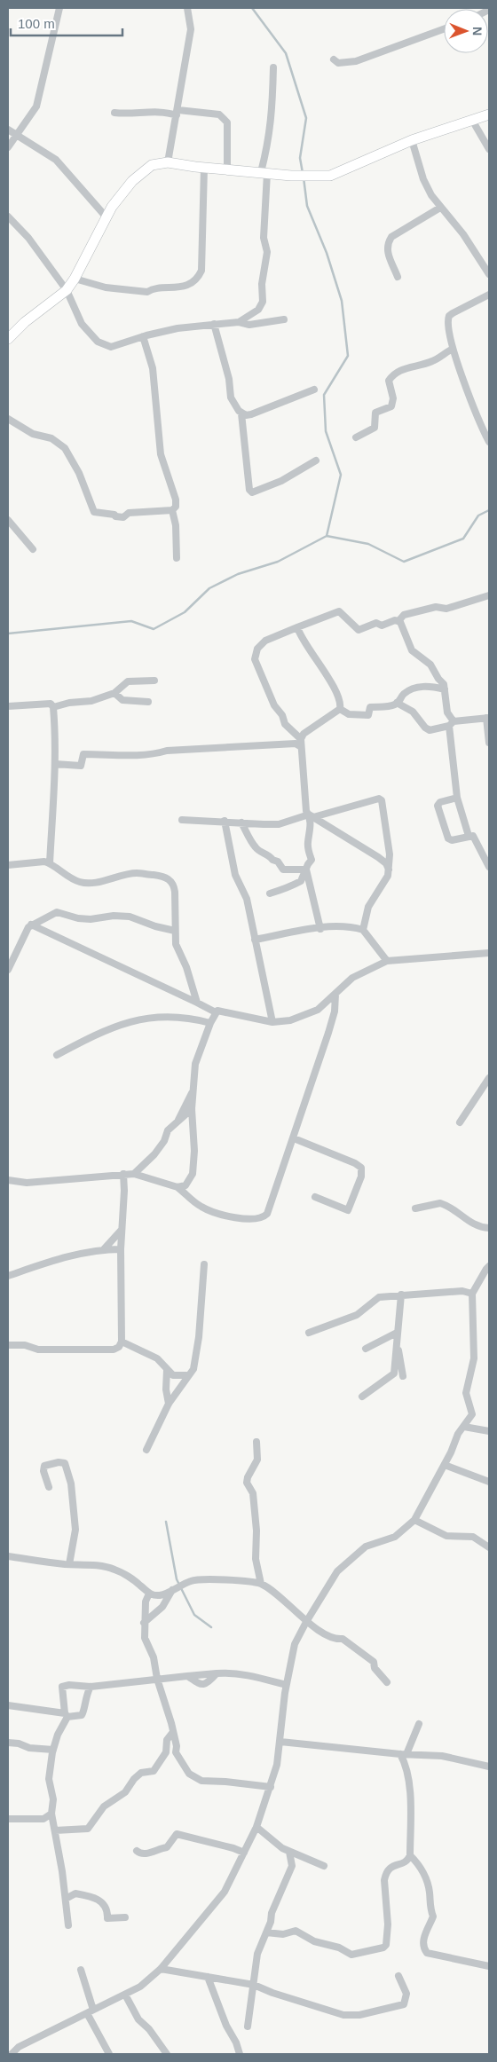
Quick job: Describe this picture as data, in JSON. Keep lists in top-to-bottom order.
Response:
{
  "scale_bar": "100 m",
  "north": "right"
}
